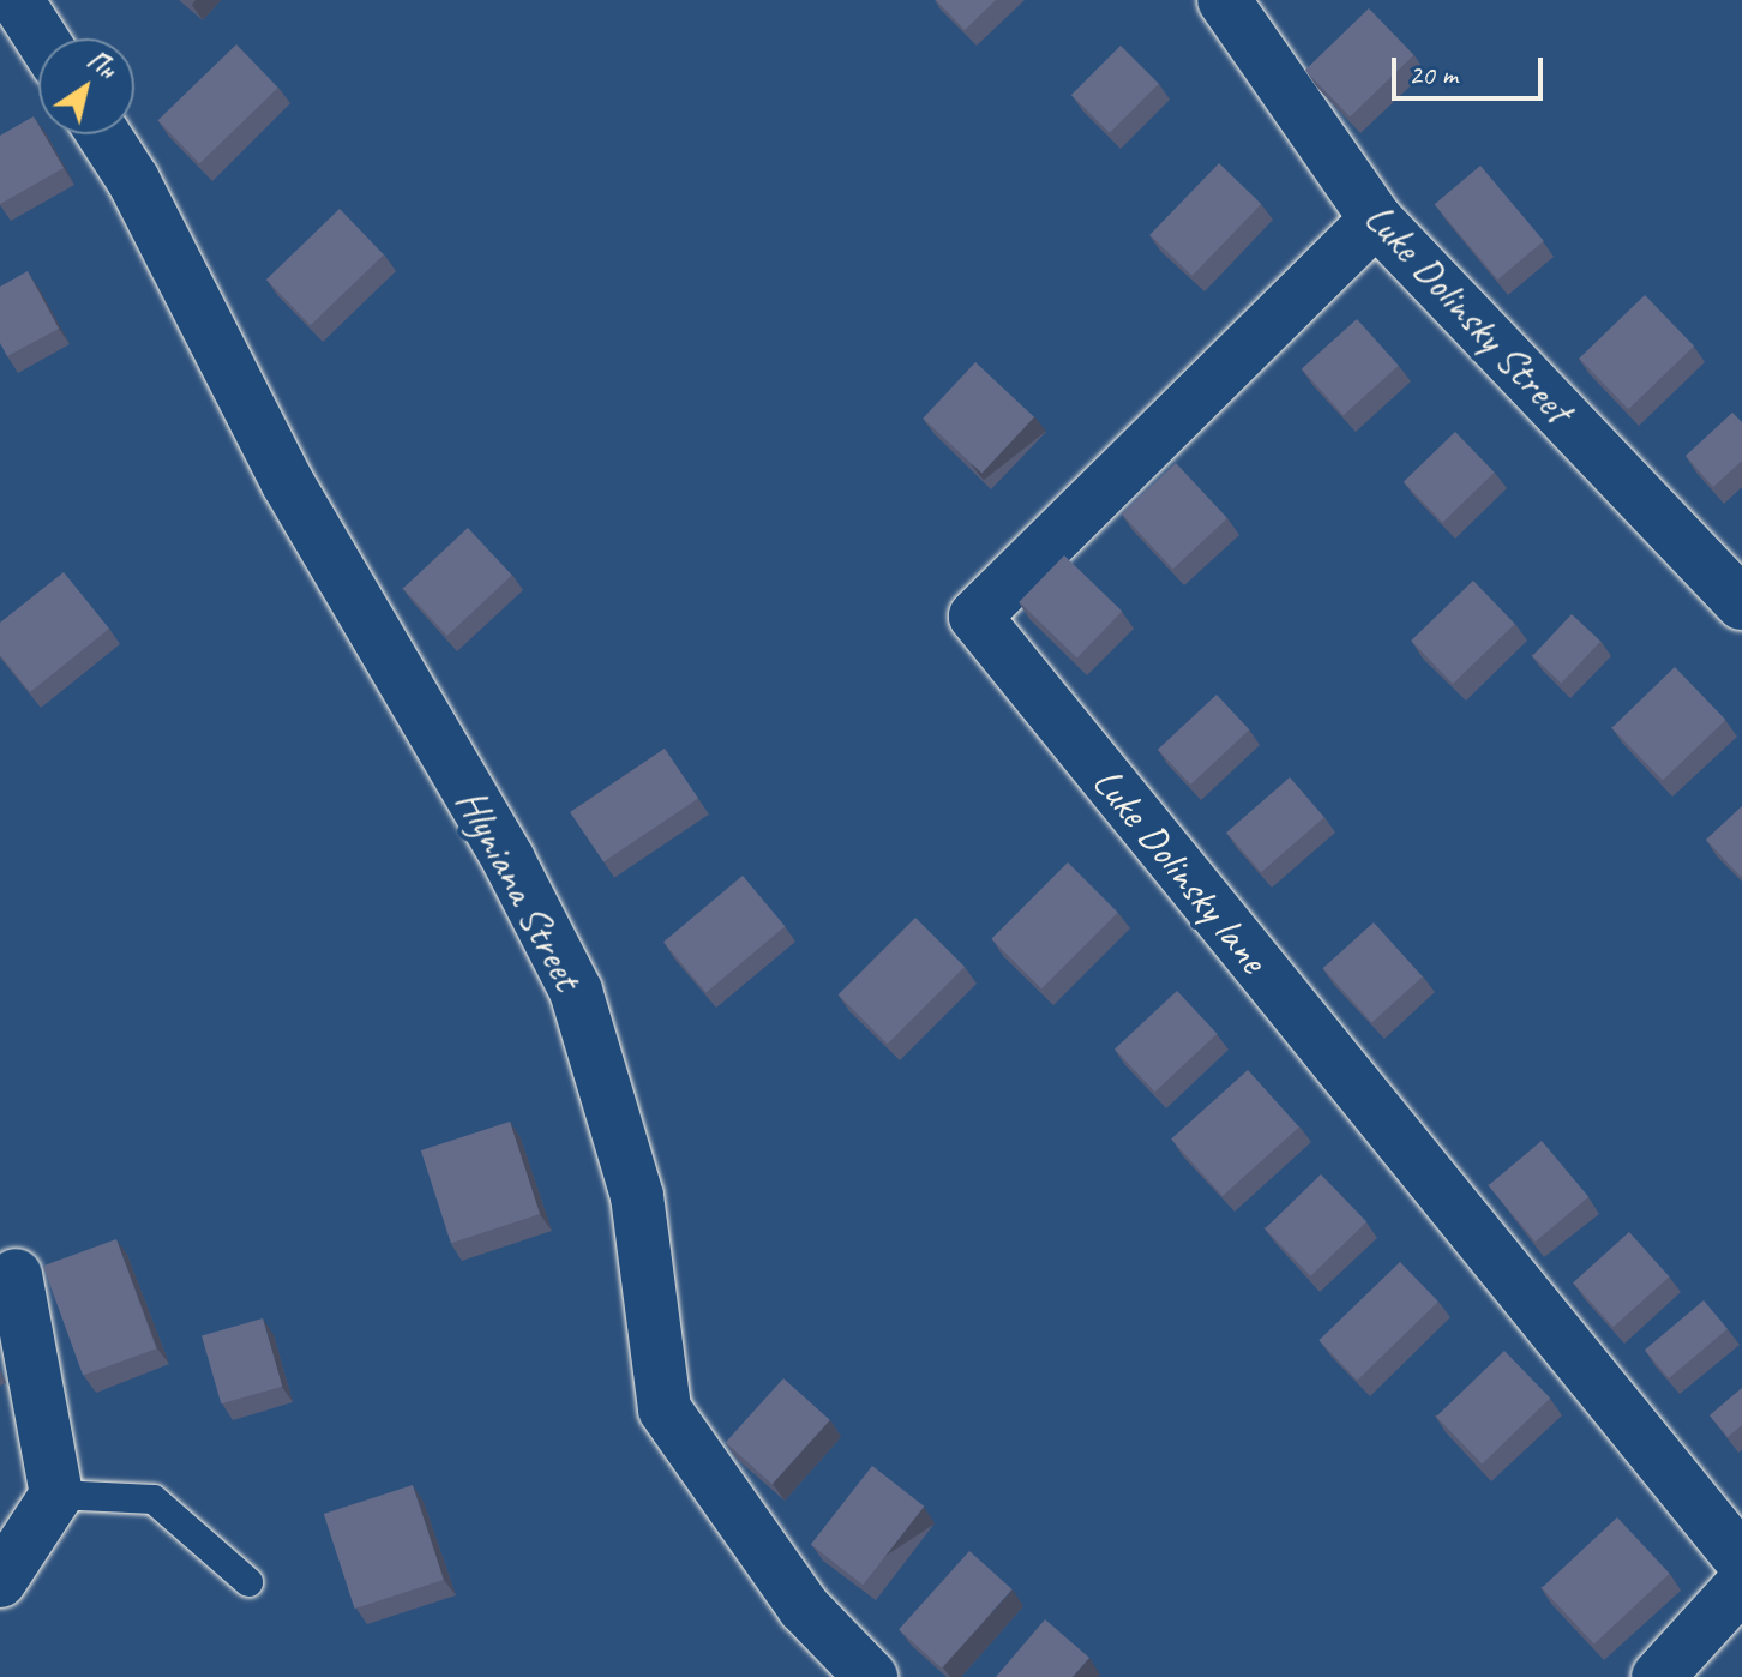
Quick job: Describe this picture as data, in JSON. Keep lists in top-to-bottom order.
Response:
{
  "streets": {
    "street": ["Luke Dolinsky Street", "Luke Dolinsky lane", "Hlyniana Street"]
  },
  "crossings": [
    ["Luke Dolinsky Street", "Luke Dolinsky lane"]
  ],
  "scale_bar": "20 m",
  "north": "top right"
}
